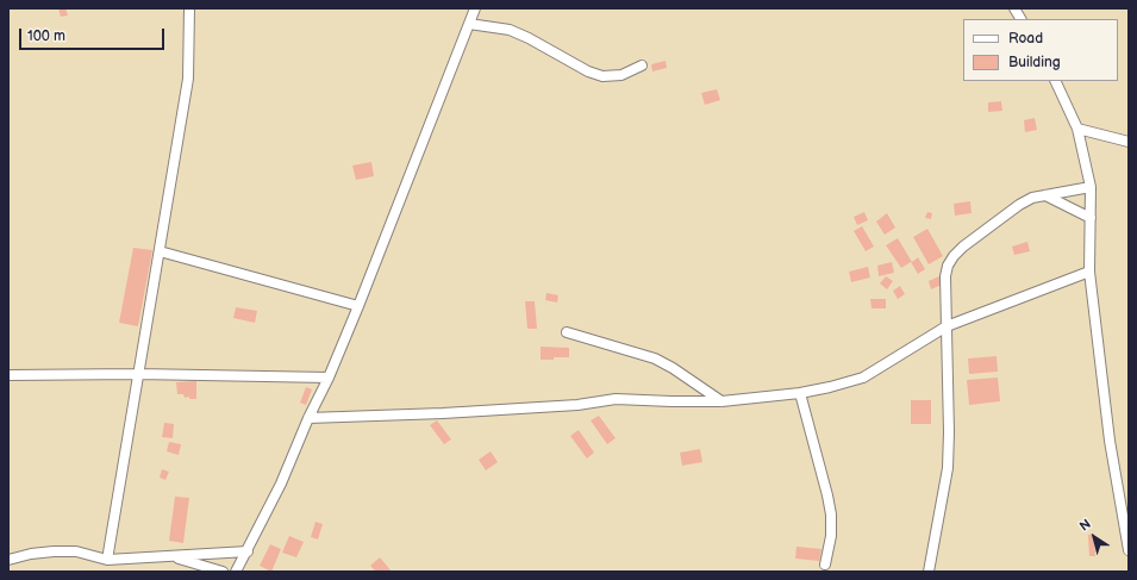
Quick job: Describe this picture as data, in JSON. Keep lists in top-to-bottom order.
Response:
{
  "legend": ["Road", "Building"],
  "scale_bar": "100 m",
  "north": "top left"
}
